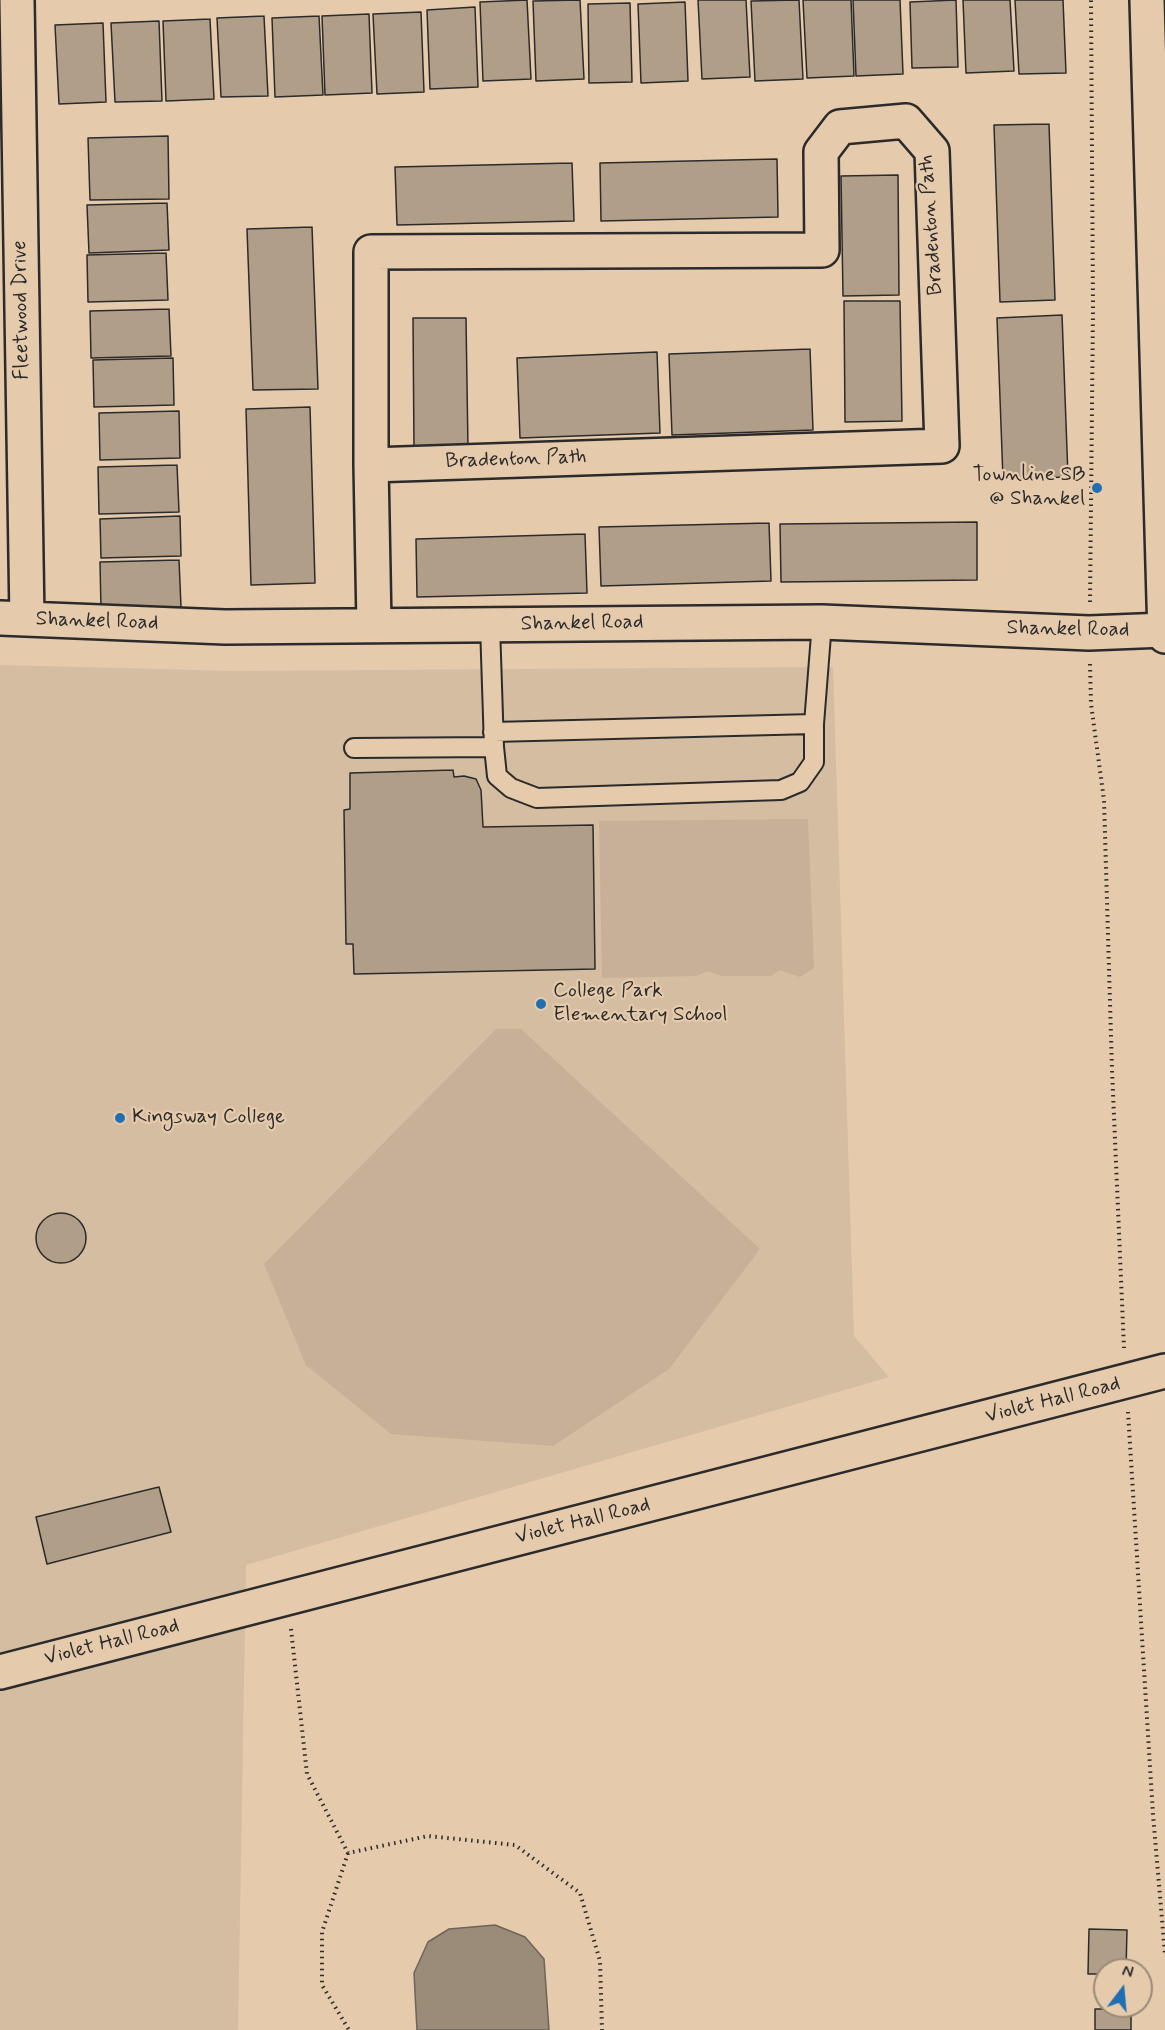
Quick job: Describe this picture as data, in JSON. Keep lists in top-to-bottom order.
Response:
{
  "streets": {
    "street": [
      "Bradenton Path",
      "Fleetwood Drive",
      "Shankel Road",
      "Violet Hall Road"
    ]
  },
  "crossings": [
    ["Bradenton Path", "Shankel Road"],
    ["Fleetwood Drive", "Shankel Road"]
  ],
  "places": ["Townline SB @ Shankel", "College Park Elementary School", "Kingsway College"],
  "north": "top"
}
